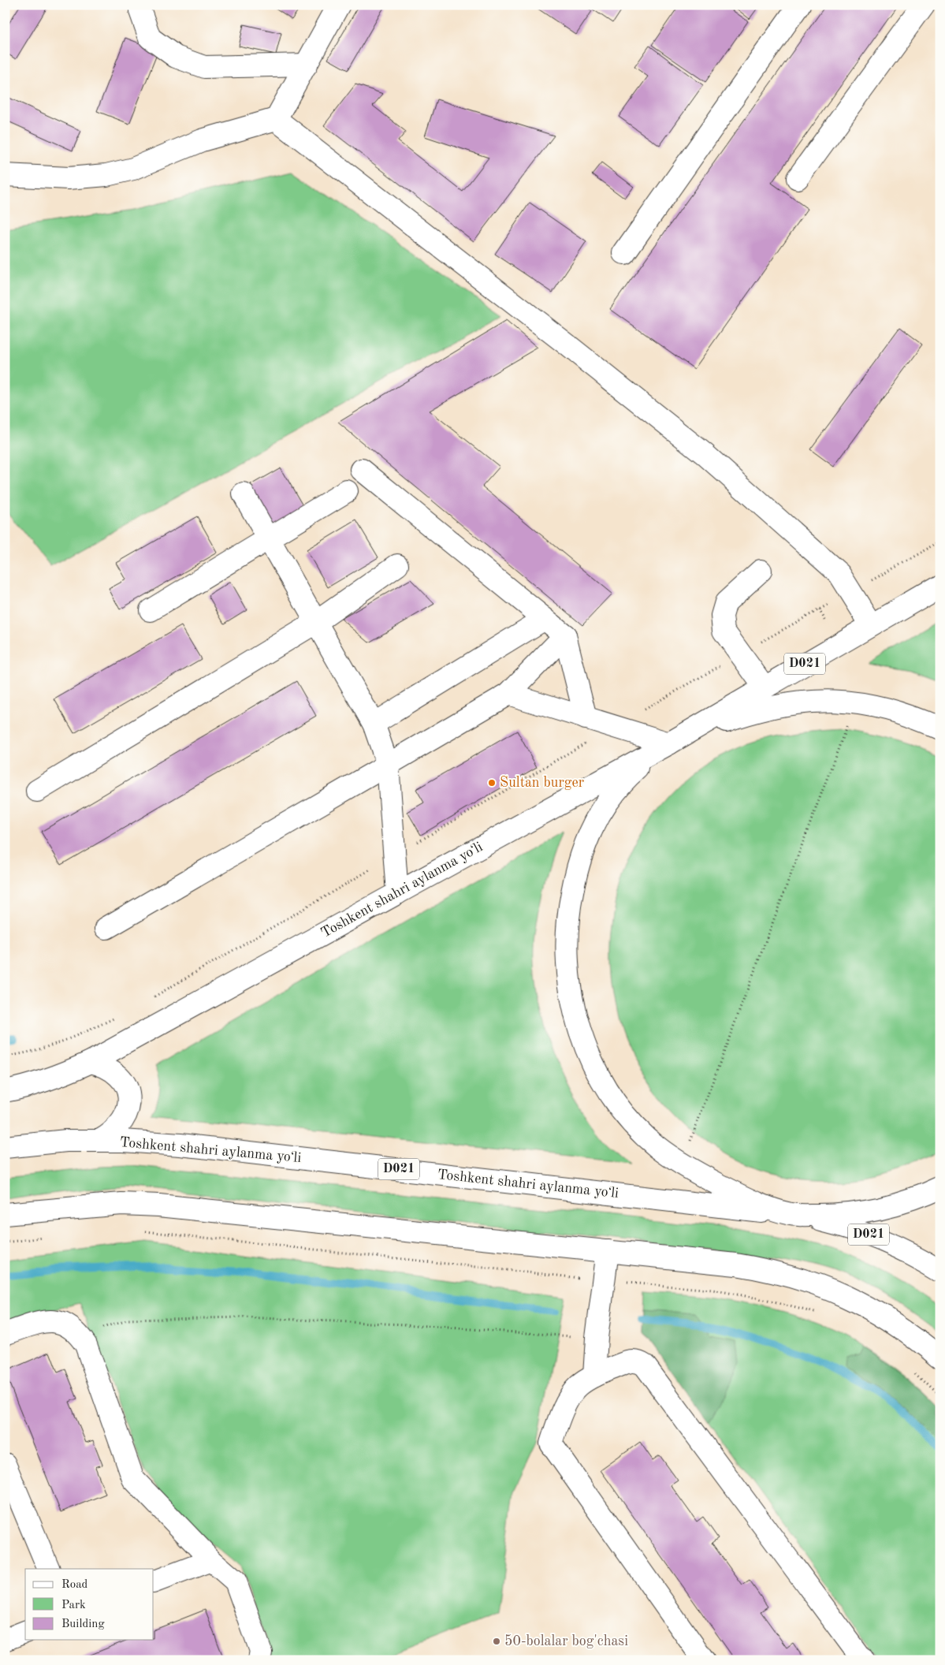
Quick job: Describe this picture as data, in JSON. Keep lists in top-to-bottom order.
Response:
{
  "streets": {
    "main road": ["D021", "Toshkent shahri aylanma yoʻli"]
  },
  "places": ["Sultan burger", "50-bolalar bog'chasi"],
  "legend": ["Road", "Park", "Building"]
}
